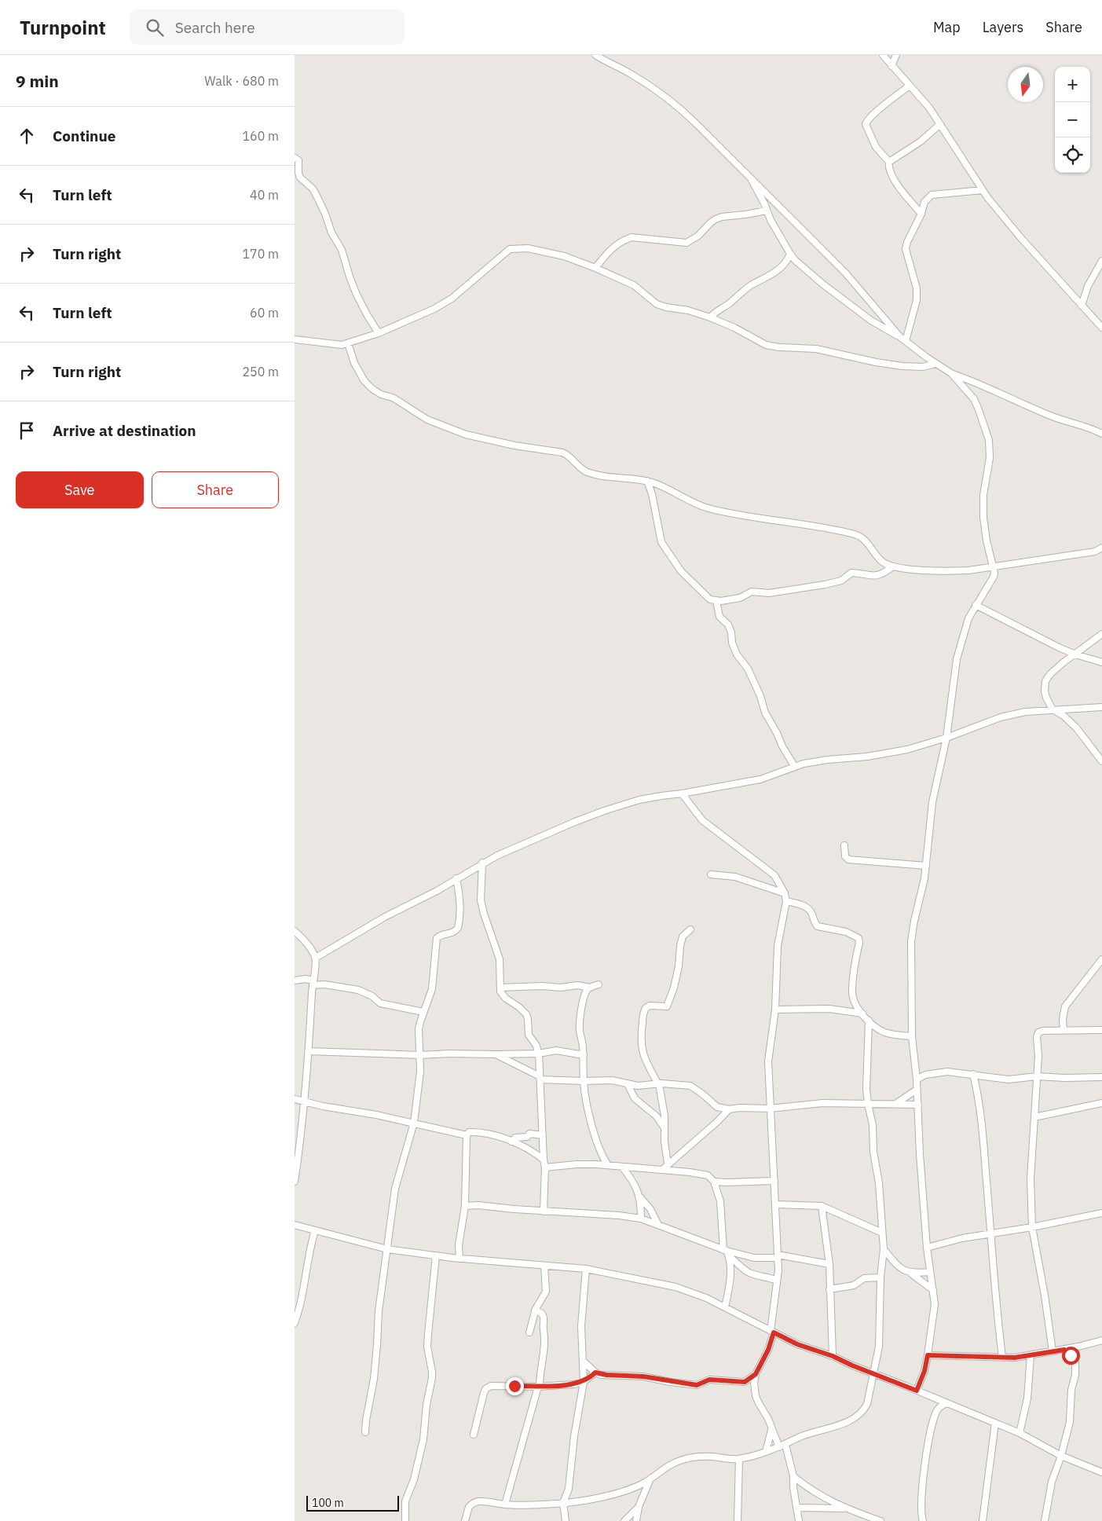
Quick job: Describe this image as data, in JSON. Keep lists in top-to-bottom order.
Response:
{
  "scale_bar": "100 m",
  "north": "bottom",
  "page": {
    "header": "Turnpoint",
    "search": "Search here",
    "nav": ["Map", "Layers", "Share"],
    "heading": ["9 min", "Walk · 680 m"],
    "map_buttons": ["+", "−"],
    "list": [
      ["Continue", "160 m"],
      ["Turn left", "40 m"],
      ["Turn right", "170 m"],
      ["Turn left", "60 m"],
      ["Turn right", "250 m"],
      "Arrive at destination"
    ],
    "buttons": ["Save", "Share"],
    "scale": "100 m"
  }
}
